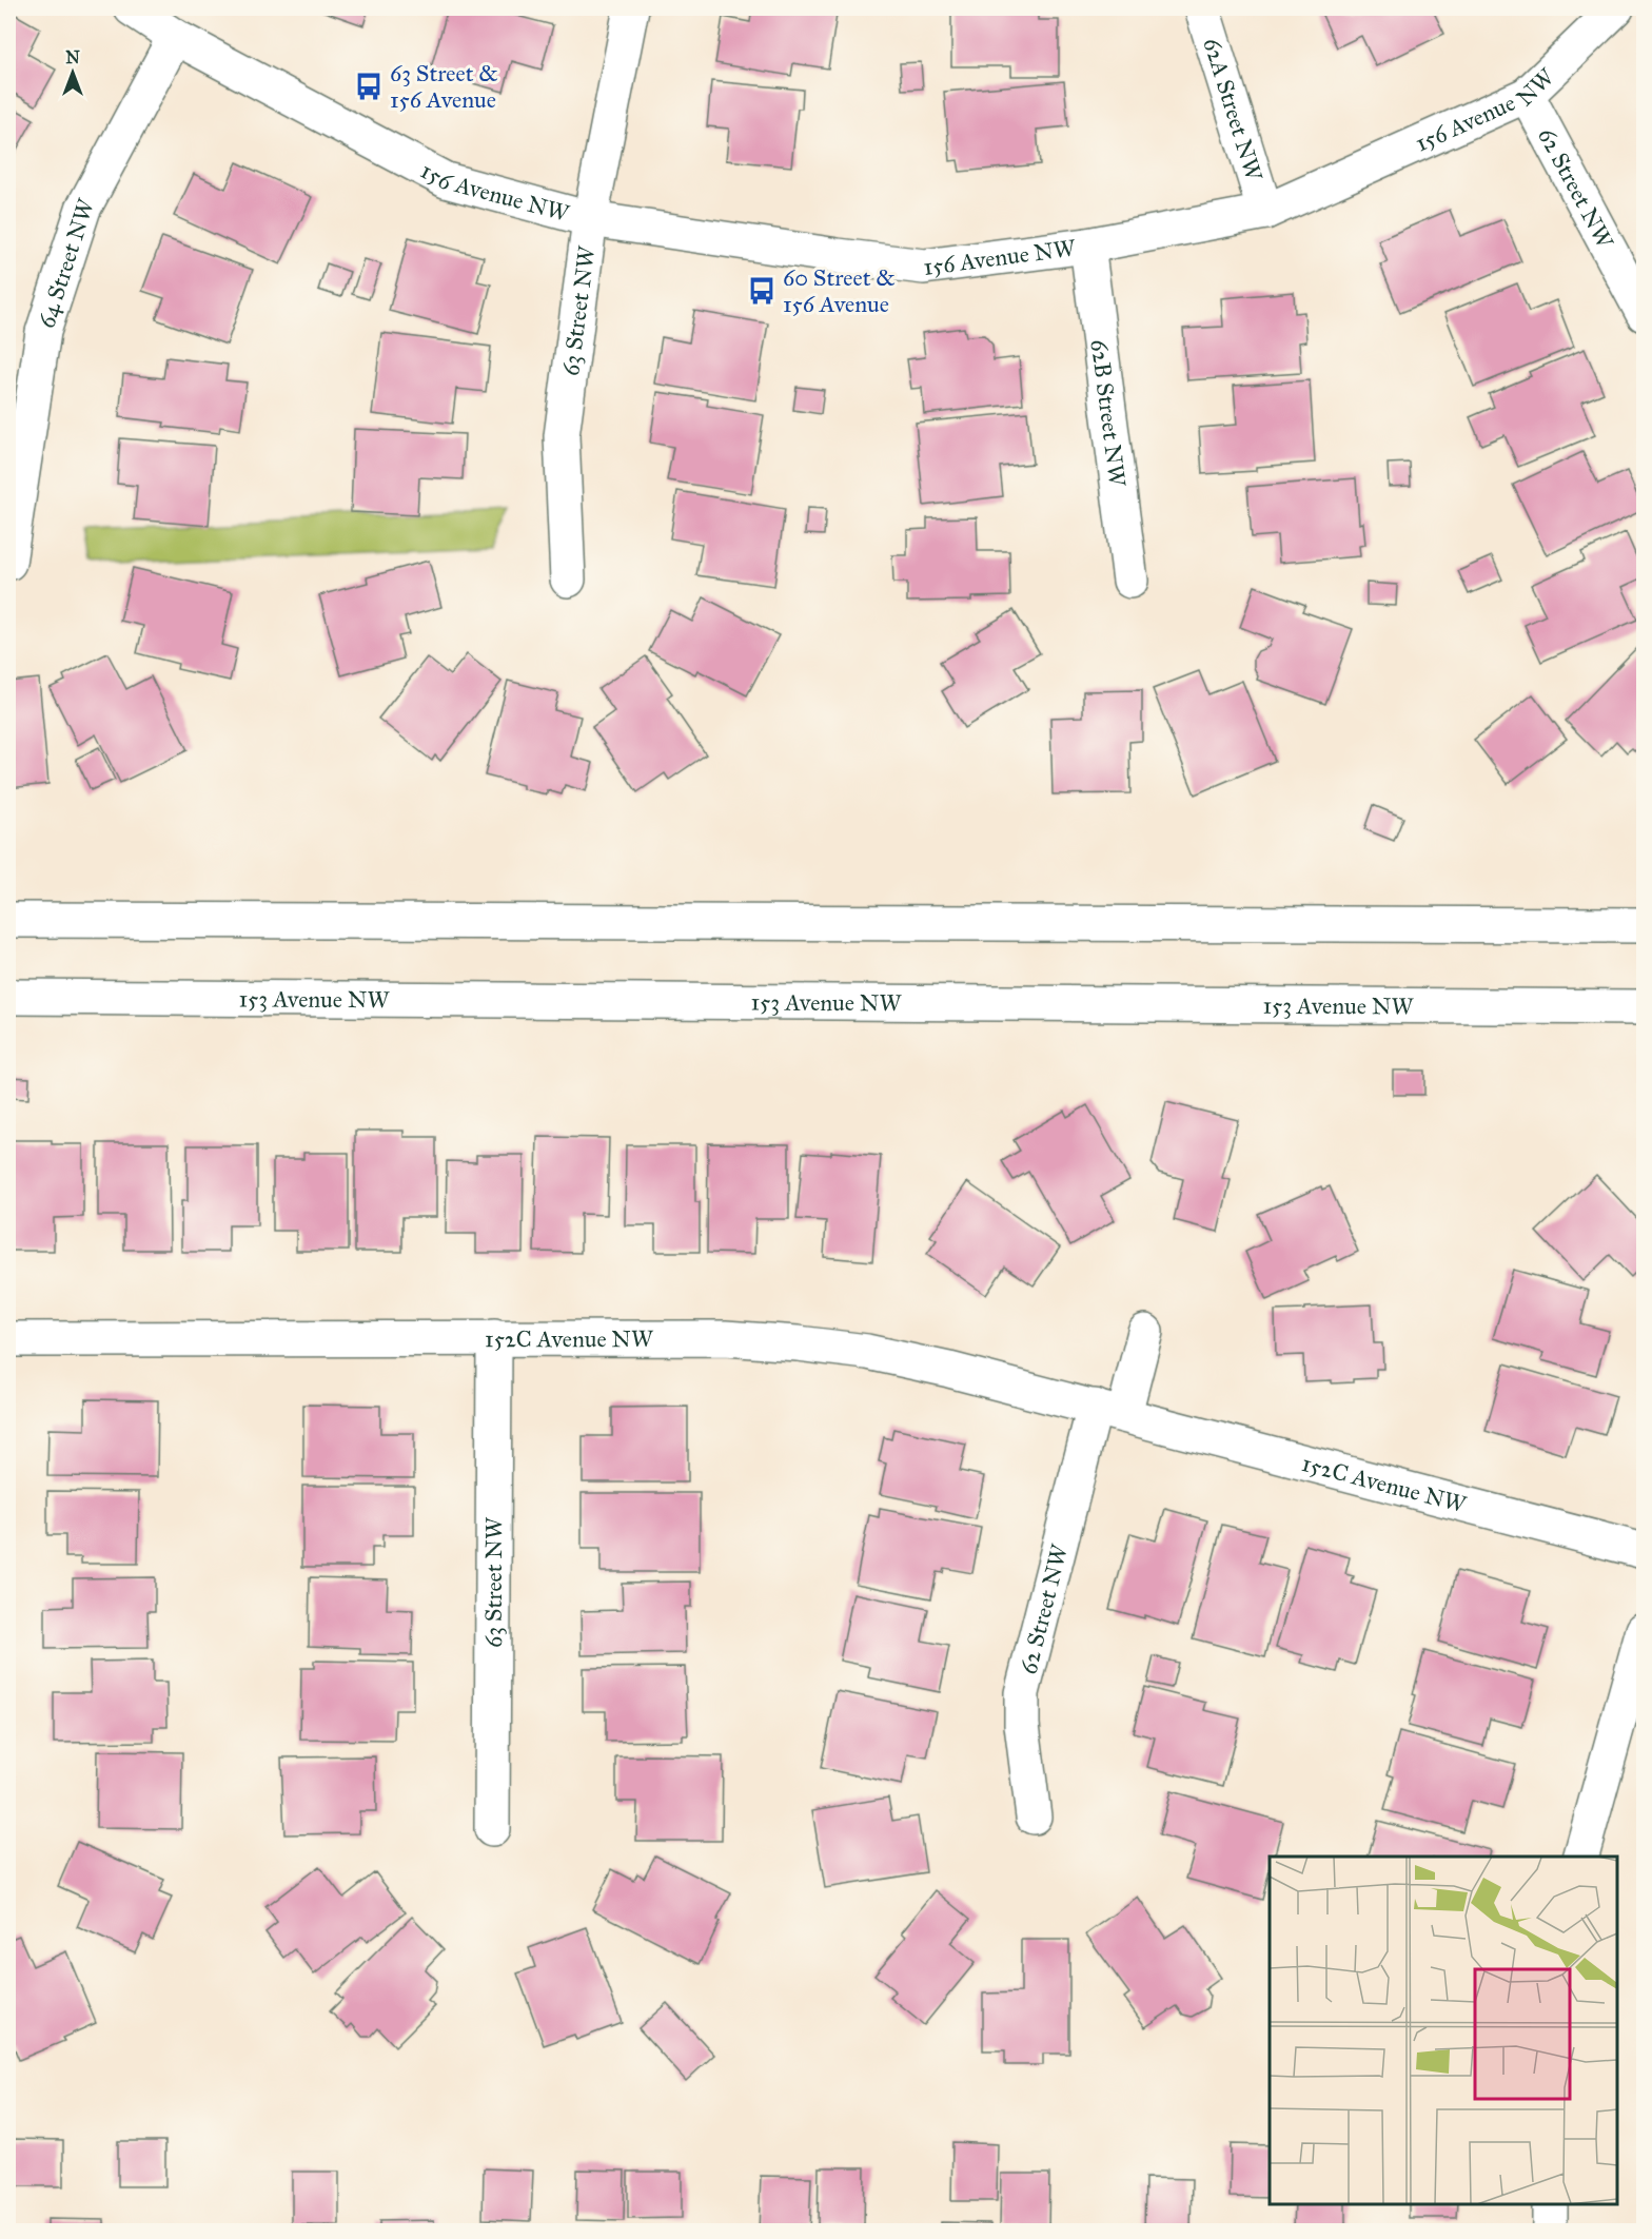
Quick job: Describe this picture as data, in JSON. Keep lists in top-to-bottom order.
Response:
{
  "streets": {
    "street": [
      "156 Avenue NW",
      "62A Street NW",
      "62 Street NW",
      "64 Street NW",
      "63 Street NW",
      "62B Street NW",
      "153 Avenue NW",
      "152C Avenue NW"
    ]
  },
  "crossings": [
    ["156 Avenue NW", "62A Street NW"],
    ["156 Avenue NW", "62 Street NW"],
    ["156 Avenue NW", "64 Street NW"],
    ["156 Avenue NW", "63 Street NW"],
    ["156 Avenue NW", "62B Street NW"],
    ["62 Street NW", "152C Avenue NW"],
    ["63 Street NW", "152C Avenue NW"]
  ],
  "places": {
    "bus stop": ["63 Street & 156 Avenue", "60 Street & 156 Avenue"]
  },
  "north": "top"
}
